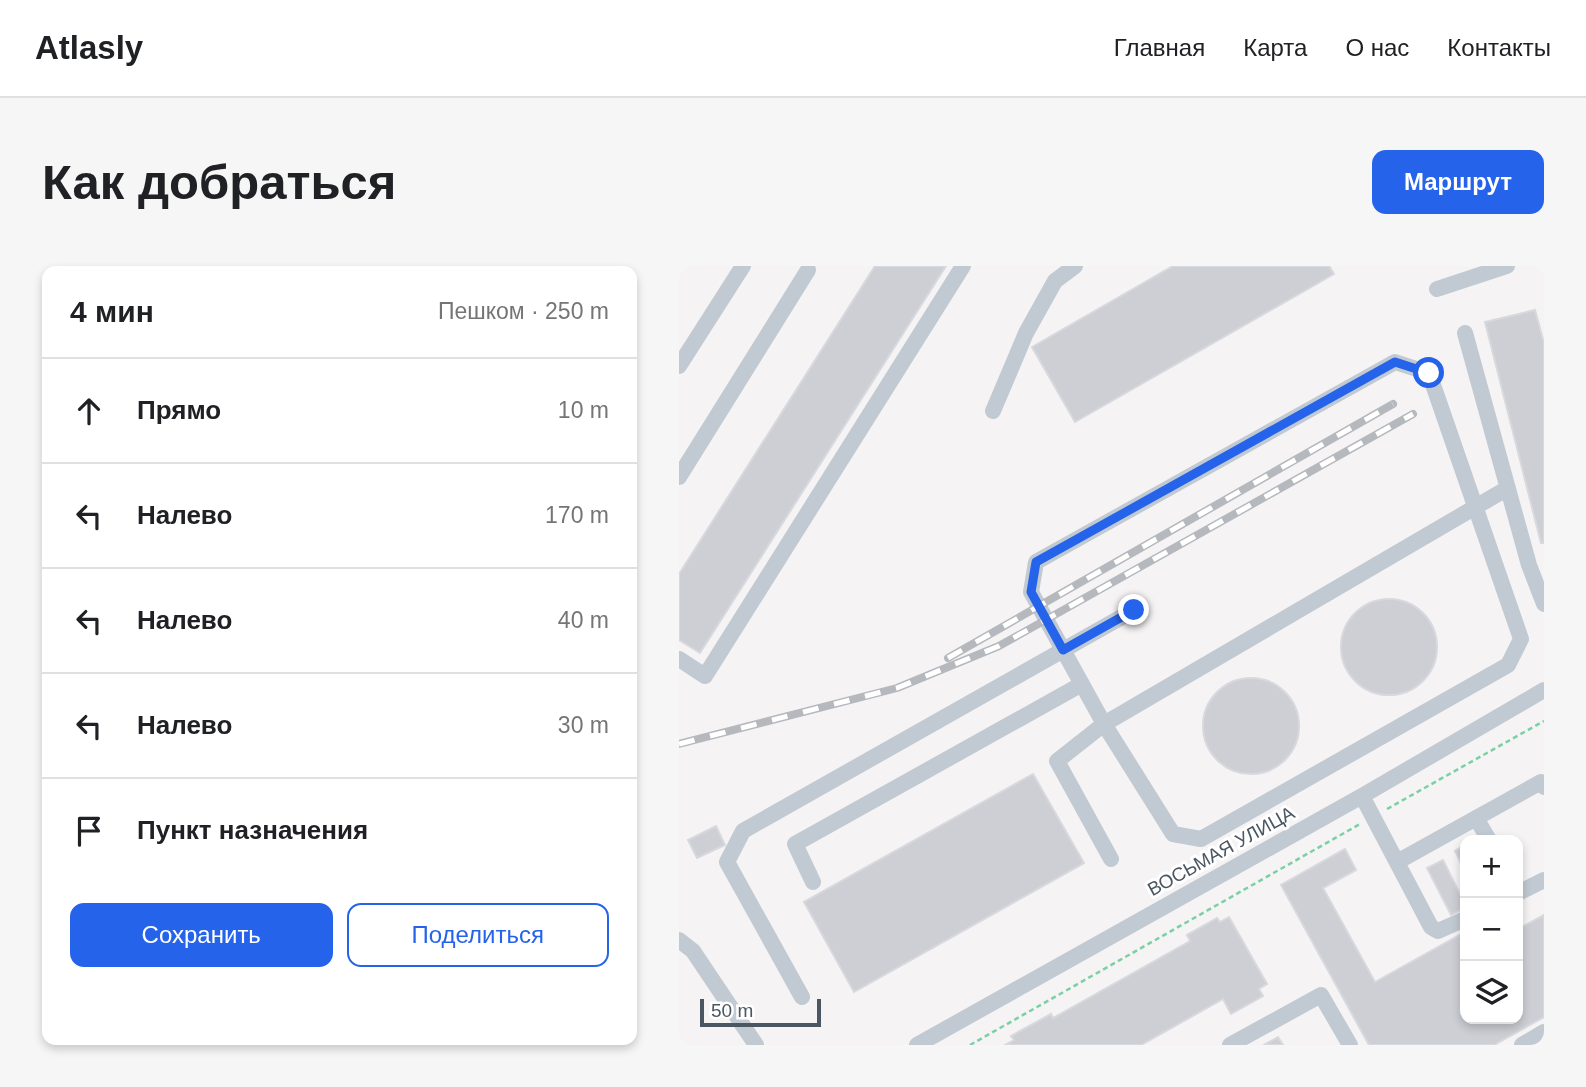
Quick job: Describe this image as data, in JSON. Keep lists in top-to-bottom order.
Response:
{
  "streets": {
    "street": ["ВОСЬМАЯ УЛИЦА"]
  },
  "scale_bar": "50 m",
  "page": {
    "header": "Atlasly",
    "nav": [
      "Главная",
      "Карта",
      "О нас",
      "Контакты"
    ],
    "buttons": [
      "Маршрут",
      ["Сохранить", "Поделиться"]
    ],
    "title": "Как добраться",
    "heading": ["4 мин", "Пешком · 250 m"],
    "list": [
      ["Прямо", "10 m"],
      ["Налево", "170 m"],
      ["Налево", "40 m"],
      ["Налево", "30 m"],
      "Пункт назначения"
    ],
    "map_buttons": ["+", "−"],
    "scale": "50 m"
  }
}
